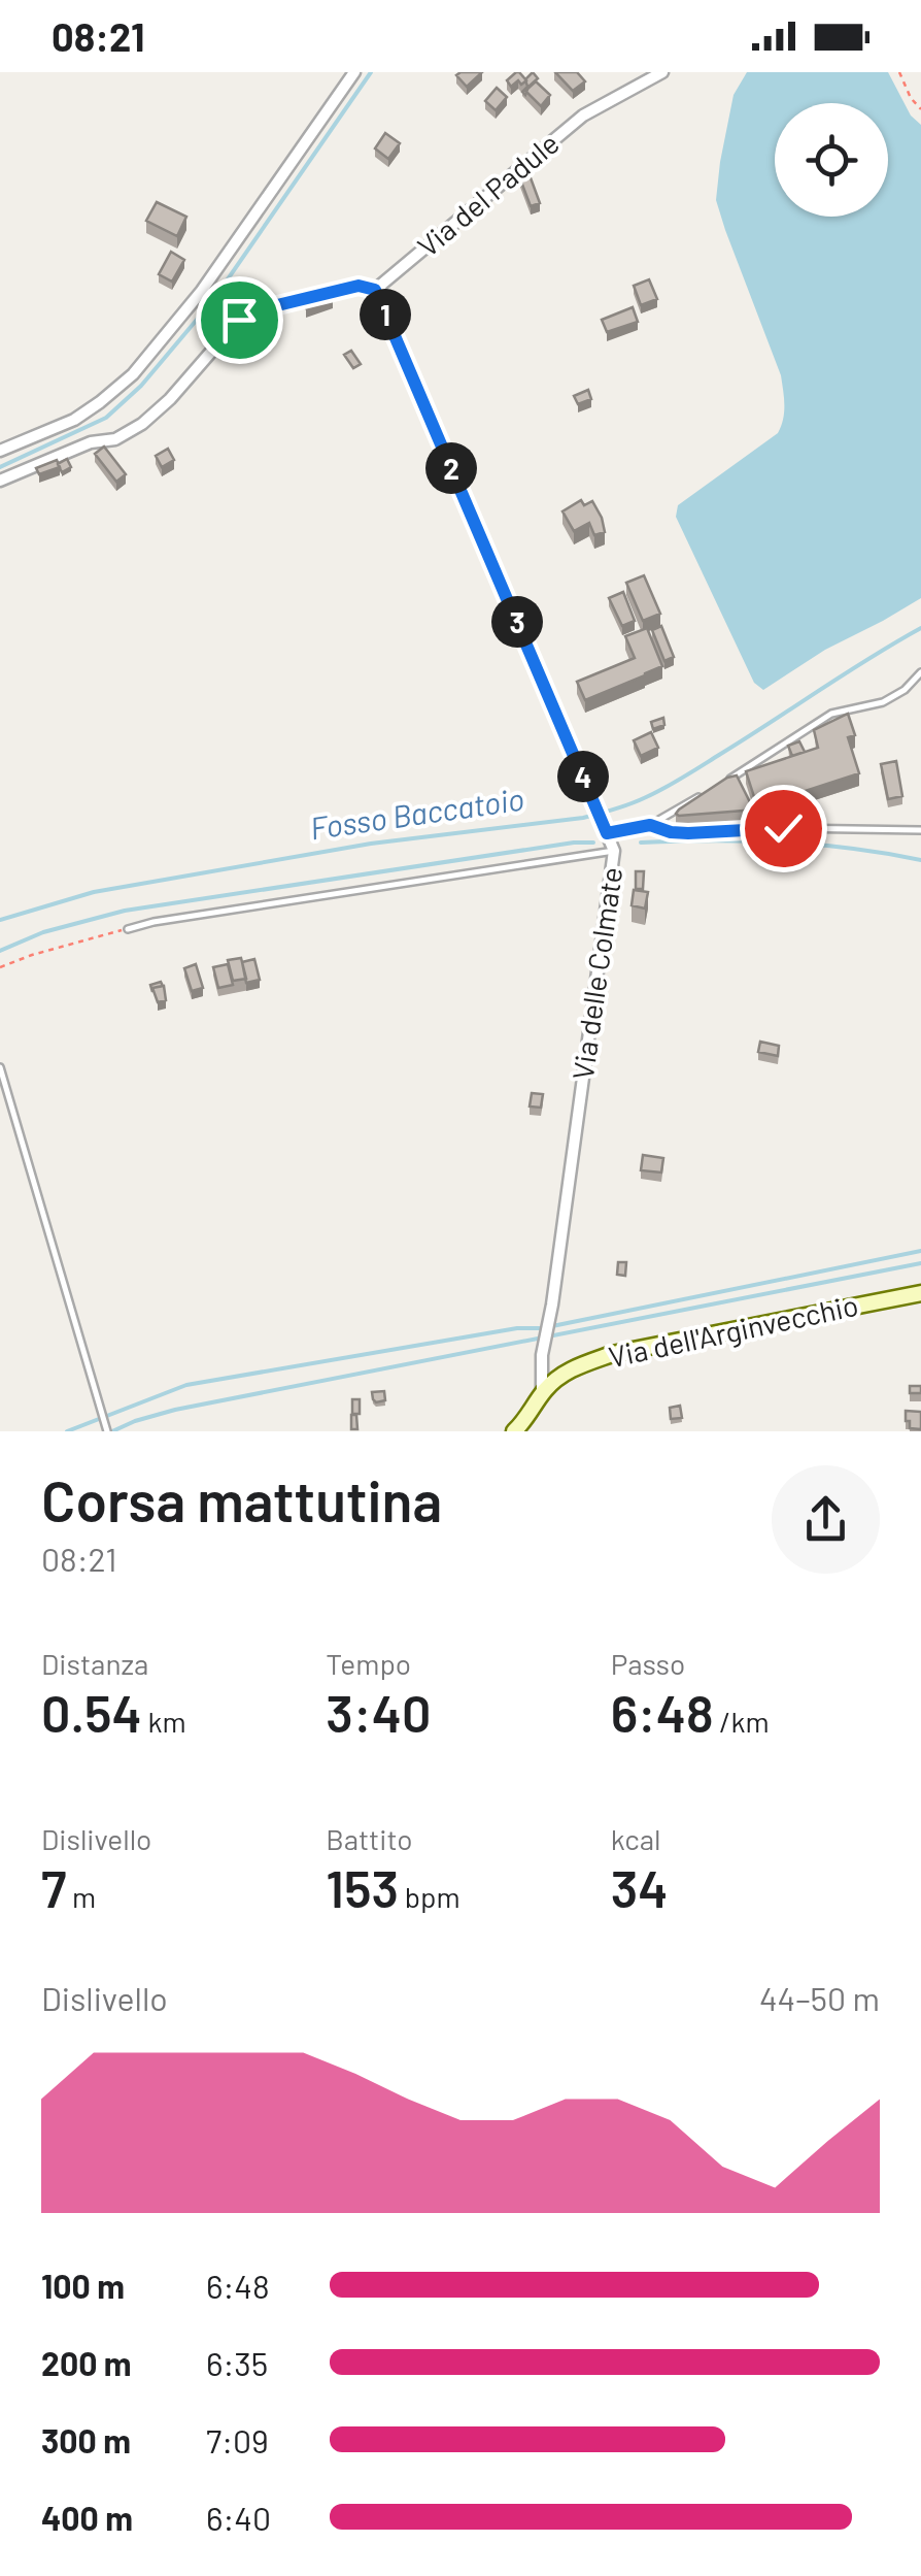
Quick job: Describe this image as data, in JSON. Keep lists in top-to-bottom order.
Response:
{
  "streets": {
    "main road": ["Via dell'Arginvecchio"],
    "street": ["Via del Padule", "Via delle Colmate"]
  },
  "crossings": [
    ["Via del Padule", "Via delle Colmate"],
    ["Via delle Colmate", "Via dell'Arginvecchio"]
  ],
  "water": ["Fosso Baccatoio"],
  "page": {
    "status": "08:21",
    "pins": [
      "1",
      "2",
      "3",
      "4"
    ],
    "heading": ["Corsa mattutina", "08:21"],
    "stats": [
      ["Distanza", "0.54 km"],
      ["Tempo", "3:40"],
      ["Passo", "6:48 /km"],
      ["Dislivello", "7 m"],
      ["Battito", "153 bpm"],
      ["kcal", "34"]
    ],
    "chart": ["Dislivello", "44–50 m"],
    "list": [
      {
        "name": "100 m",
        "note": "6:48"
      },
      {
        "name": "200 m",
        "note": "6:35"
      },
      {
        "name": "300 m",
        "note": "7:09"
      },
      {
        "name": "400 m",
        "note": "6:40"
      }
    ]
  }
}
